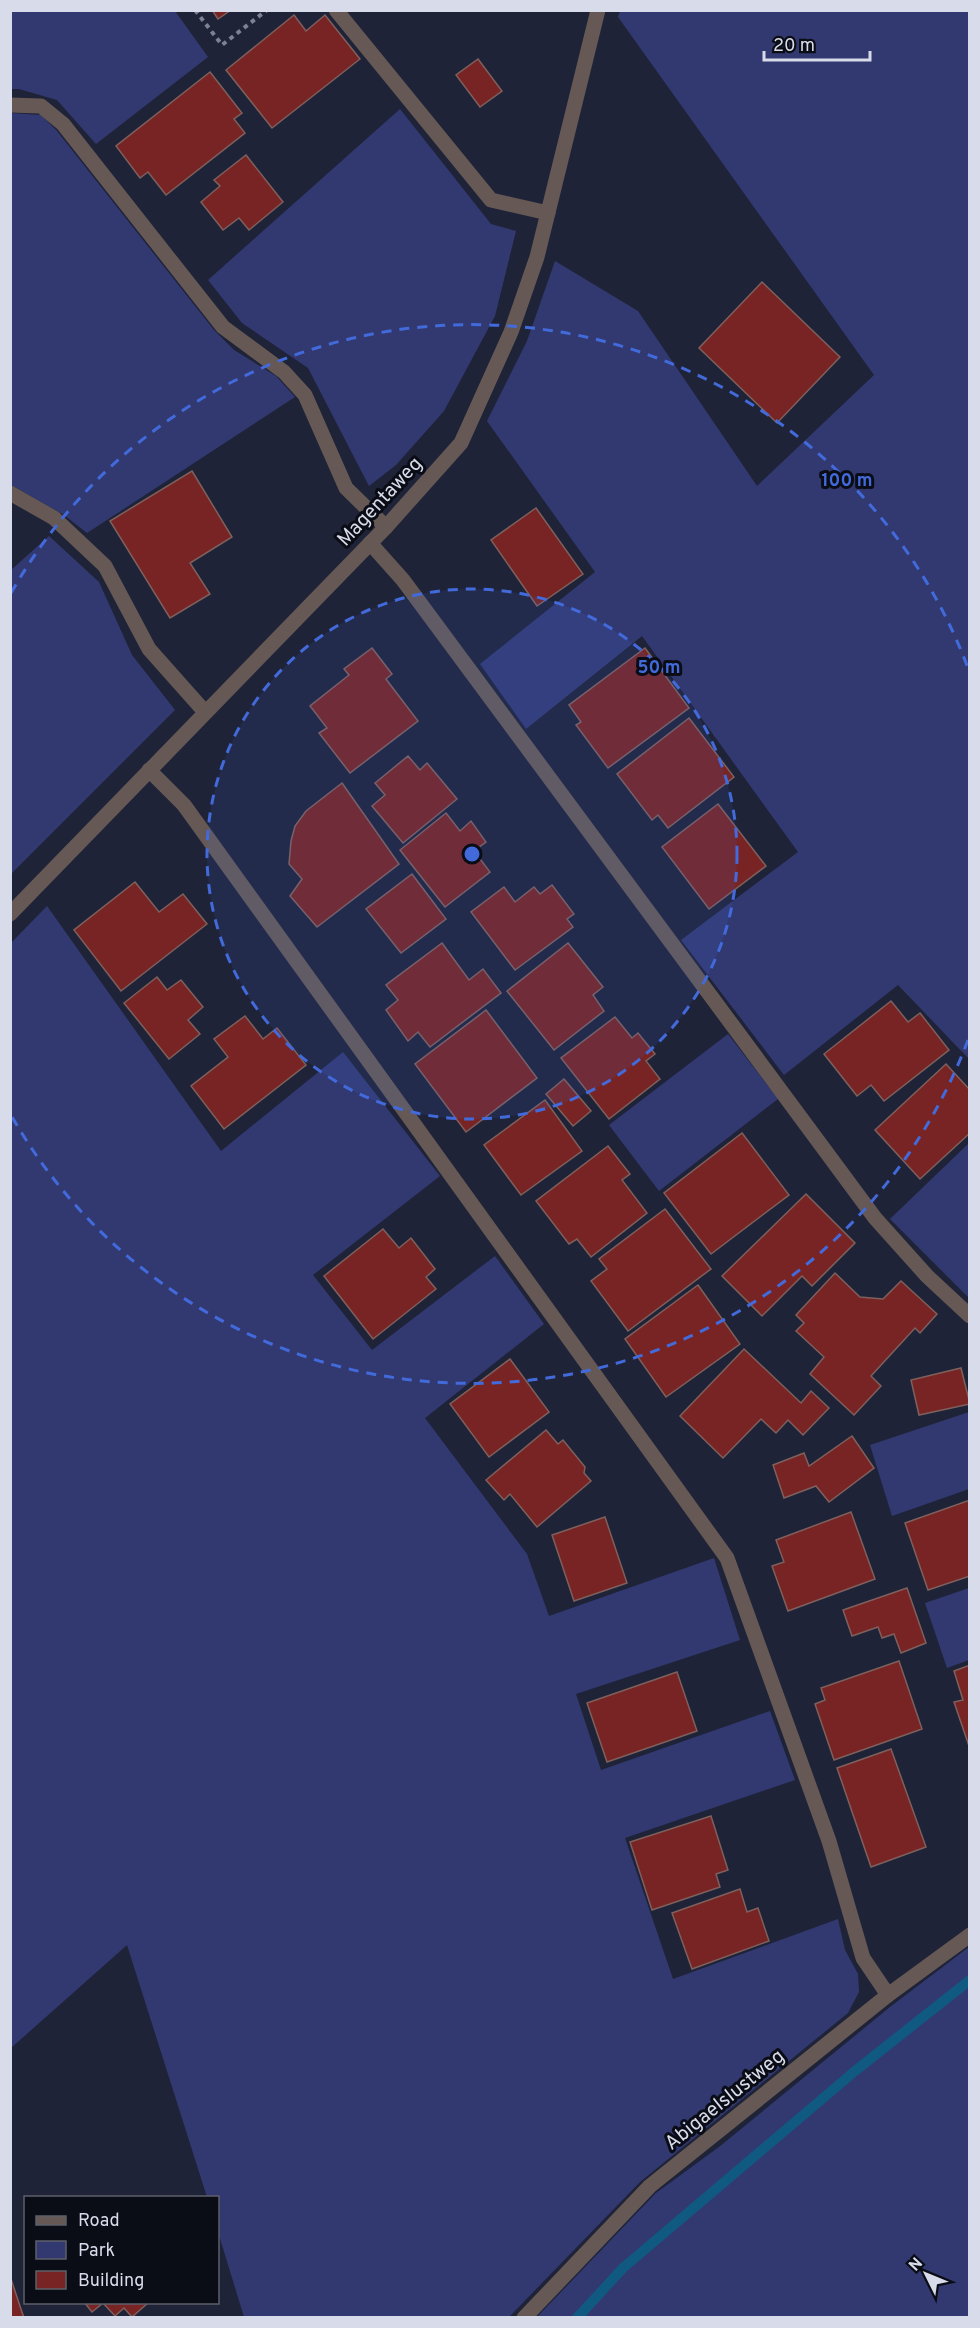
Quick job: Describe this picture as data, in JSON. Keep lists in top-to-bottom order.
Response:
{
  "streets": {
    "street": ["Magentaweg", "Abigaelslustweg"]
  },
  "legend": ["Road", "Park", "Building"],
  "scale_bar": "20 m",
  "north": "top left",
  "rings": ["100 m", "50 m"]
}
